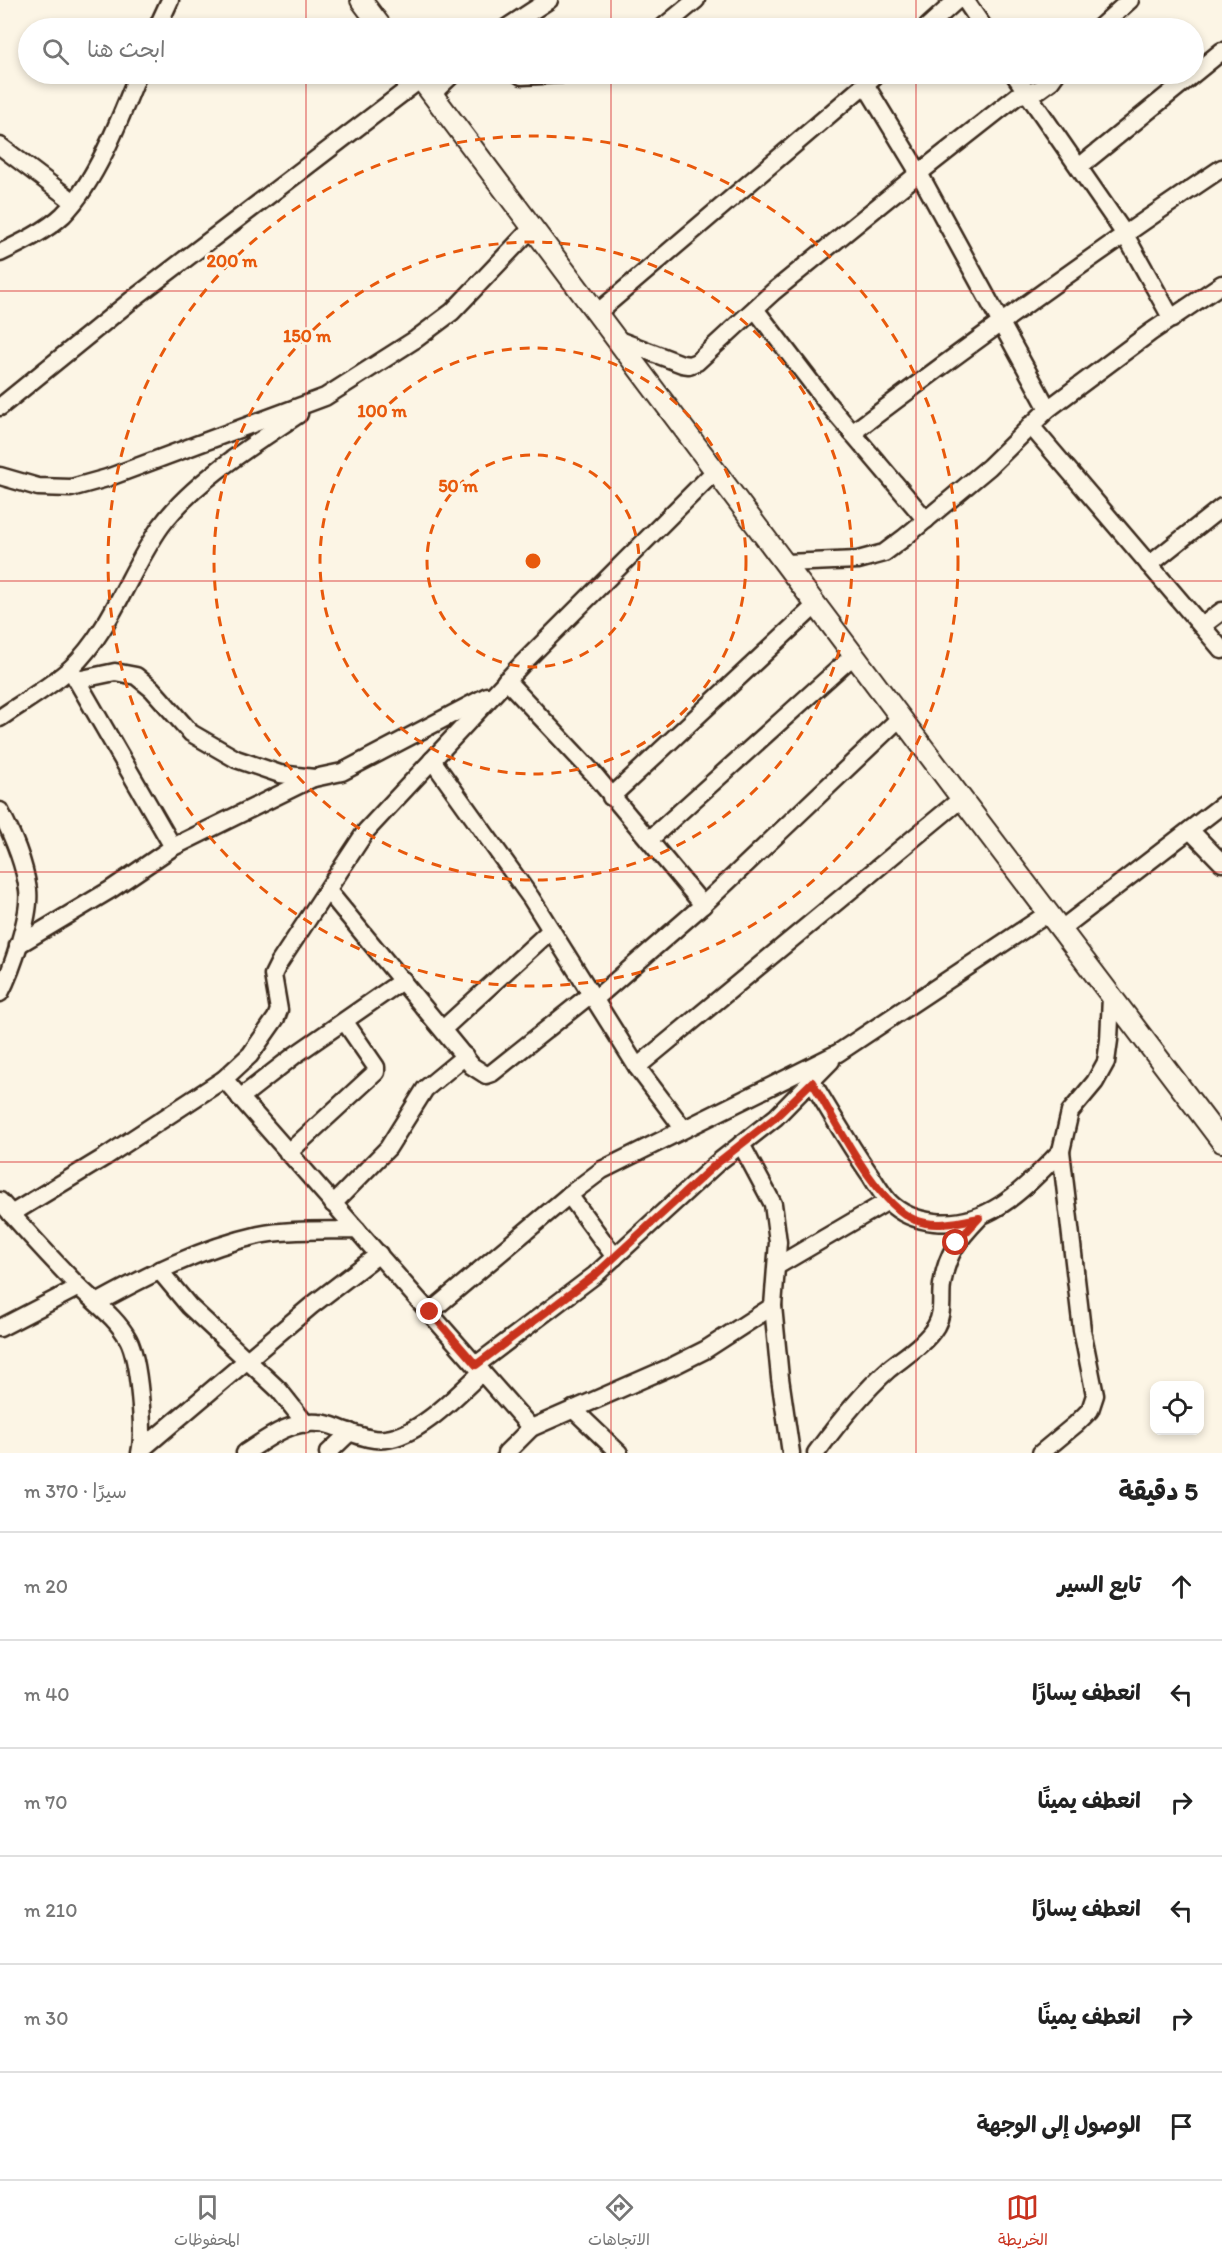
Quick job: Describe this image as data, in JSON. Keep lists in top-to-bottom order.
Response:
{
  "page": {
    "search": "ابحث هنا",
    "heading": ["5 دقيقة", "سيرًا · 370 m"],
    "list": [
      ["تابع السير", "20 m"],
      ["انعطف يسارًا", "40 m"],
      ["انعطف يمينًا", "70 m"],
      ["انعطف يسارًا", "210 m"],
      ["انعطف يمينًا", "30 m"],
      "الوصول إلى الوجهة"
    ],
    "nav": ["الخريطة", "الاتجاهات", "المحفوظات"]
  },
  "rings": [
    "200 m",
    "150 m",
    "100 m",
    "50 m"
  ]
}
